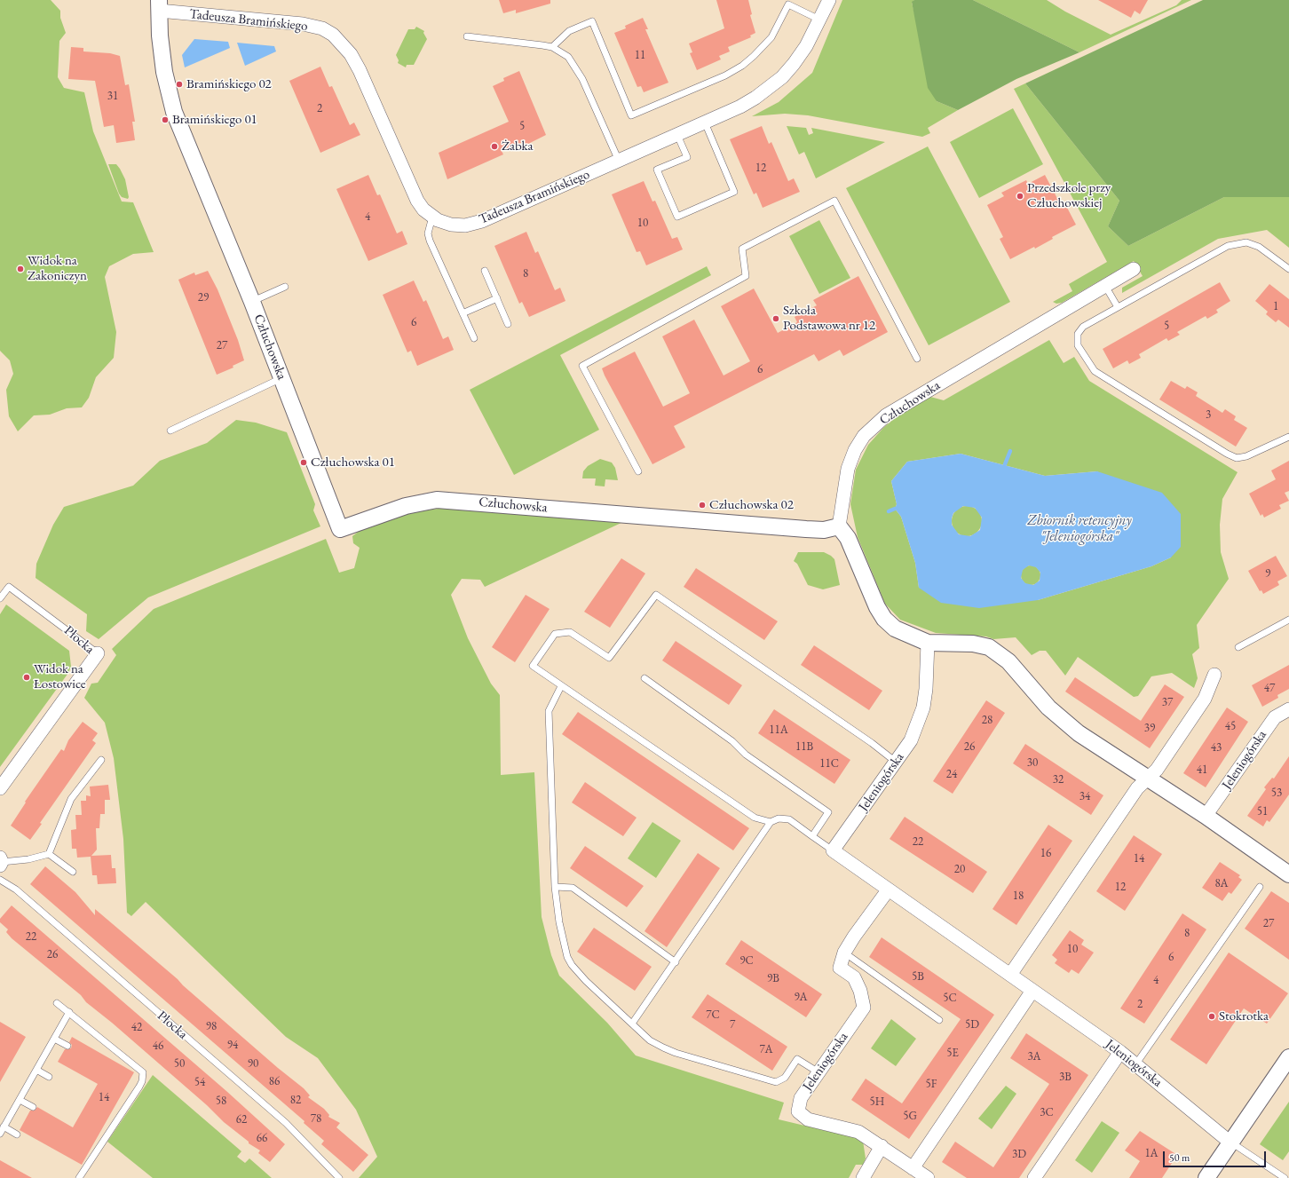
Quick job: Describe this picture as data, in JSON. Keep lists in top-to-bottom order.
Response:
{
  "streets": {
    "street": [
      "Tadeusza Bramińskiego",
      "Człuchowska",
      "Płocka",
      "Jeleniogórska"
    ]
  },
  "crossings": [
    ["Tadeusza Bramińskiego", "Człuchowska"]
  ],
  "water": ["Zbiornik retencyjny \"Jeleniogórska\""],
  "places": [
    "Bramińskiego 02",
    "Bramińskiego 01",
    "Żabka",
    "Przedszkole przy Człuchowskiej",
    "Widok na Zakoniczyn",
    "Szkoła Podstawowa nr 12",
    "Człuchowska 01",
    "Człuchowska 02",
    "Widok na Łostowice",
    "Stokrotka"
  ],
  "house_numbers": [
    "11",
    "31",
    "2",
    "5",
    "12",
    "4",
    "10",
    "8",
    "29",
    "1",
    "6",
    "5",
    "27",
    "6",
    "3",
    "9",
    "47",
    "37",
    "28",
    "45",
    "39",
    "11A",
    "11B",
    "26",
    "43",
    "30",
    "11C",
    "41",
    "24",
    "32",
    "53",
    "34",
    "51",
    "22",
    "16",
    "14",
    "20",
    "8A",
    "12",
    "18",
    "27",
    "8",
    "22",
    "10",
    "26",
    "6",
    "9C",
    "5B",
    "9B",
    "4",
    "9A",
    "5C",
    "2",
    "7C",
    "7",
    "5D",
    "98",
    "42",
    "94",
    "46",
    "7A",
    "5E",
    "3A",
    "50",
    "90",
    "3B",
    "86",
    "54",
    "5F",
    "14",
    "82",
    "58",
    "5H",
    "3C",
    "5G",
    "78",
    "62",
    "66",
    "1A",
    "3D"
  ],
  "scale_bar": "50 m"
}
